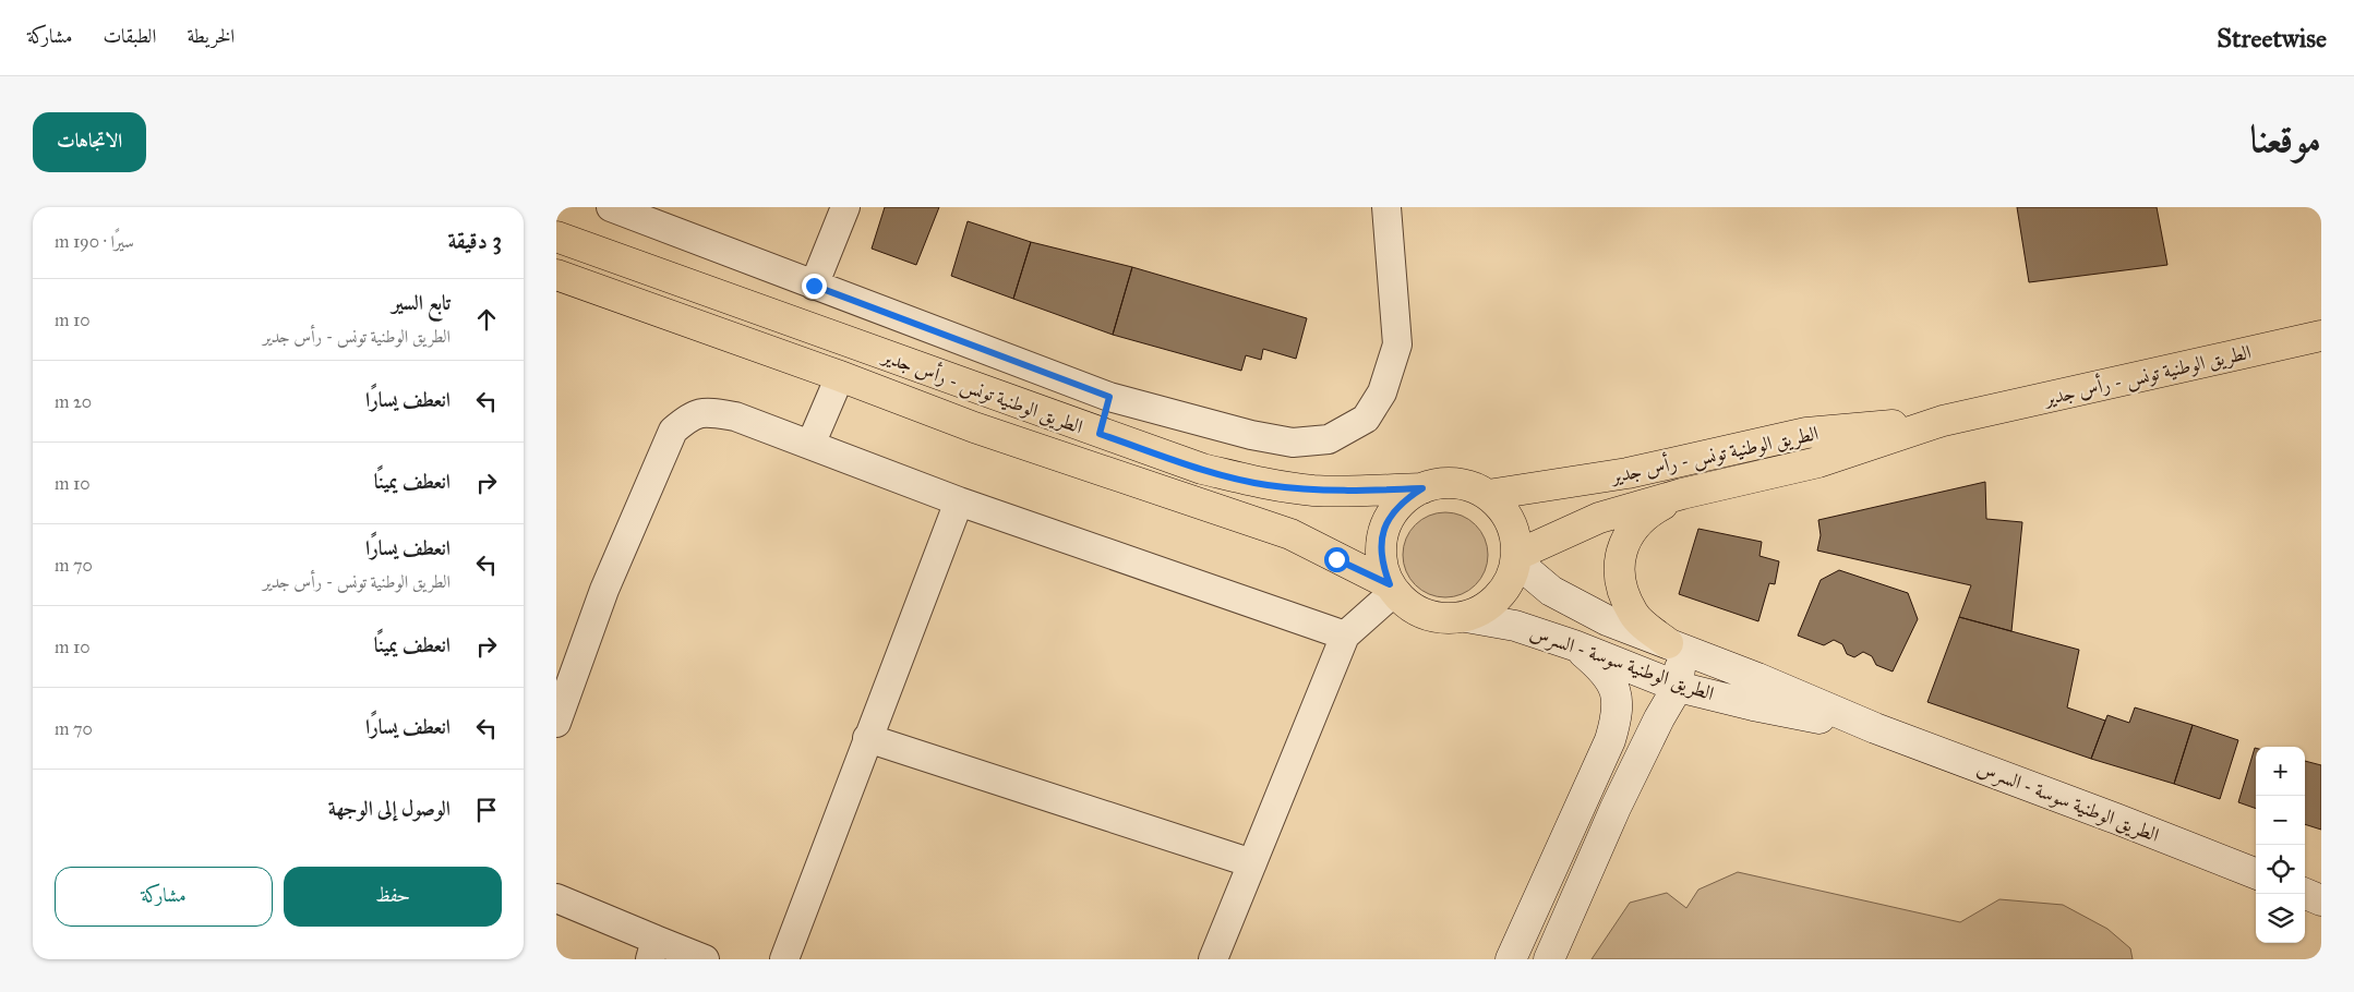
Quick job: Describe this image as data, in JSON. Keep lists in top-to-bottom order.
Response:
{
  "streets": {
    "main road": ["الطريق الوطنية تونس - رأس جدير", "الطريق الوطنية سوسة - السرس"]
  },
  "crossings": [
    ["الطريق الوطنية تونس - رأس جدير", "الطريق الوطنية سوسة - السرس"]
  ],
  "page": {
    "header": "Streetwise",
    "nav": ["الخريطة", "الطبقات", "مشاركة"],
    "title": "موقعنا",
    "buttons": [
      "الاتجاهات",
      ["حفظ", "مشاركة"]
    ],
    "heading": ["3 دقيقة", "سيرًا · 190 m"],
    "list": [
      ["تابع السير", "الطريق الوطنية تونس - رأس جدير", "10 m"],
      ["انعطف يسارًا", "20 m"],
      ["انعطف يمينًا", "10 m"],
      ["انعطف يسارًا", "الطريق الوطنية تونس - رأس جدير", "70 m"],
      ["انعطف يمينًا", "10 m"],
      ["انعطف يسارًا", "70 m"],
      "الوصول إلى الوجهة"
    ],
    "map_buttons": ["+", "−"]
  }
}
